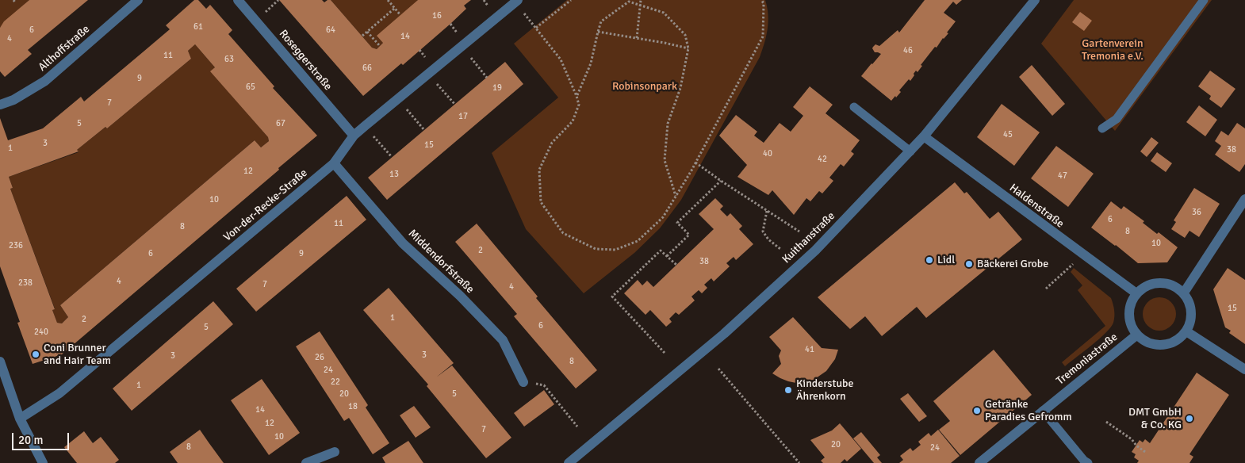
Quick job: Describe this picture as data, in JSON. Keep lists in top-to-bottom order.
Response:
{
  "streets": {
    "street": [
      "Althoffstraße",
      "Roseggerstraße",
      "Von-der-Recke-Straße",
      "Haldenstraße",
      "Kuithanstraße",
      "Middendorfstraße",
      "Tremoniastraße"
    ]
  },
  "crossings": [
    ["Roseggerstraße", "Von-der-Recke-Straße"],
    ["Von-der-Recke-Straße", "Middendorfstraße"],
    ["Haldenstraße", "Kuithanstraße"],
    ["Haldenstraße", "Tremoniastraße"]
  ],
  "parks": ["Gartenverein Tremonia e.V.", "Robinsonpark"],
  "places": [
    "Lidl",
    "Bäckerei Grobe",
    "Coni Brunner and Hair Team",
    "Kinderstube Ährenkorn",
    "Getränke Paradies Gefromm",
    "DMT GmbH & Co. KG"
  ],
  "house_numbers": [
    "16",
    "61",
    "6",
    "64",
    "14",
    "4",
    "46",
    "11",
    "63",
    "66",
    "9",
    "65",
    "19",
    "7",
    "17",
    "5",
    "67",
    "45",
    "3",
    "15",
    "1",
    "38",
    "40",
    "42",
    "12",
    "13",
    "47",
    "10",
    "36",
    "6",
    "11",
    "8",
    "8",
    "10",
    "236",
    "2",
    "6",
    "9",
    "38",
    "4",
    "238",
    "7",
    "4",
    "15",
    "1",
    "2",
    "6",
    "5",
    "240",
    "41",
    "3",
    "3",
    "26",
    "8",
    "24",
    "22",
    "1",
    "20",
    "5",
    "18",
    "14",
    "12",
    "7",
    "10",
    "20",
    "8",
    "24"
  ],
  "scale_bar": "20 m"
}
